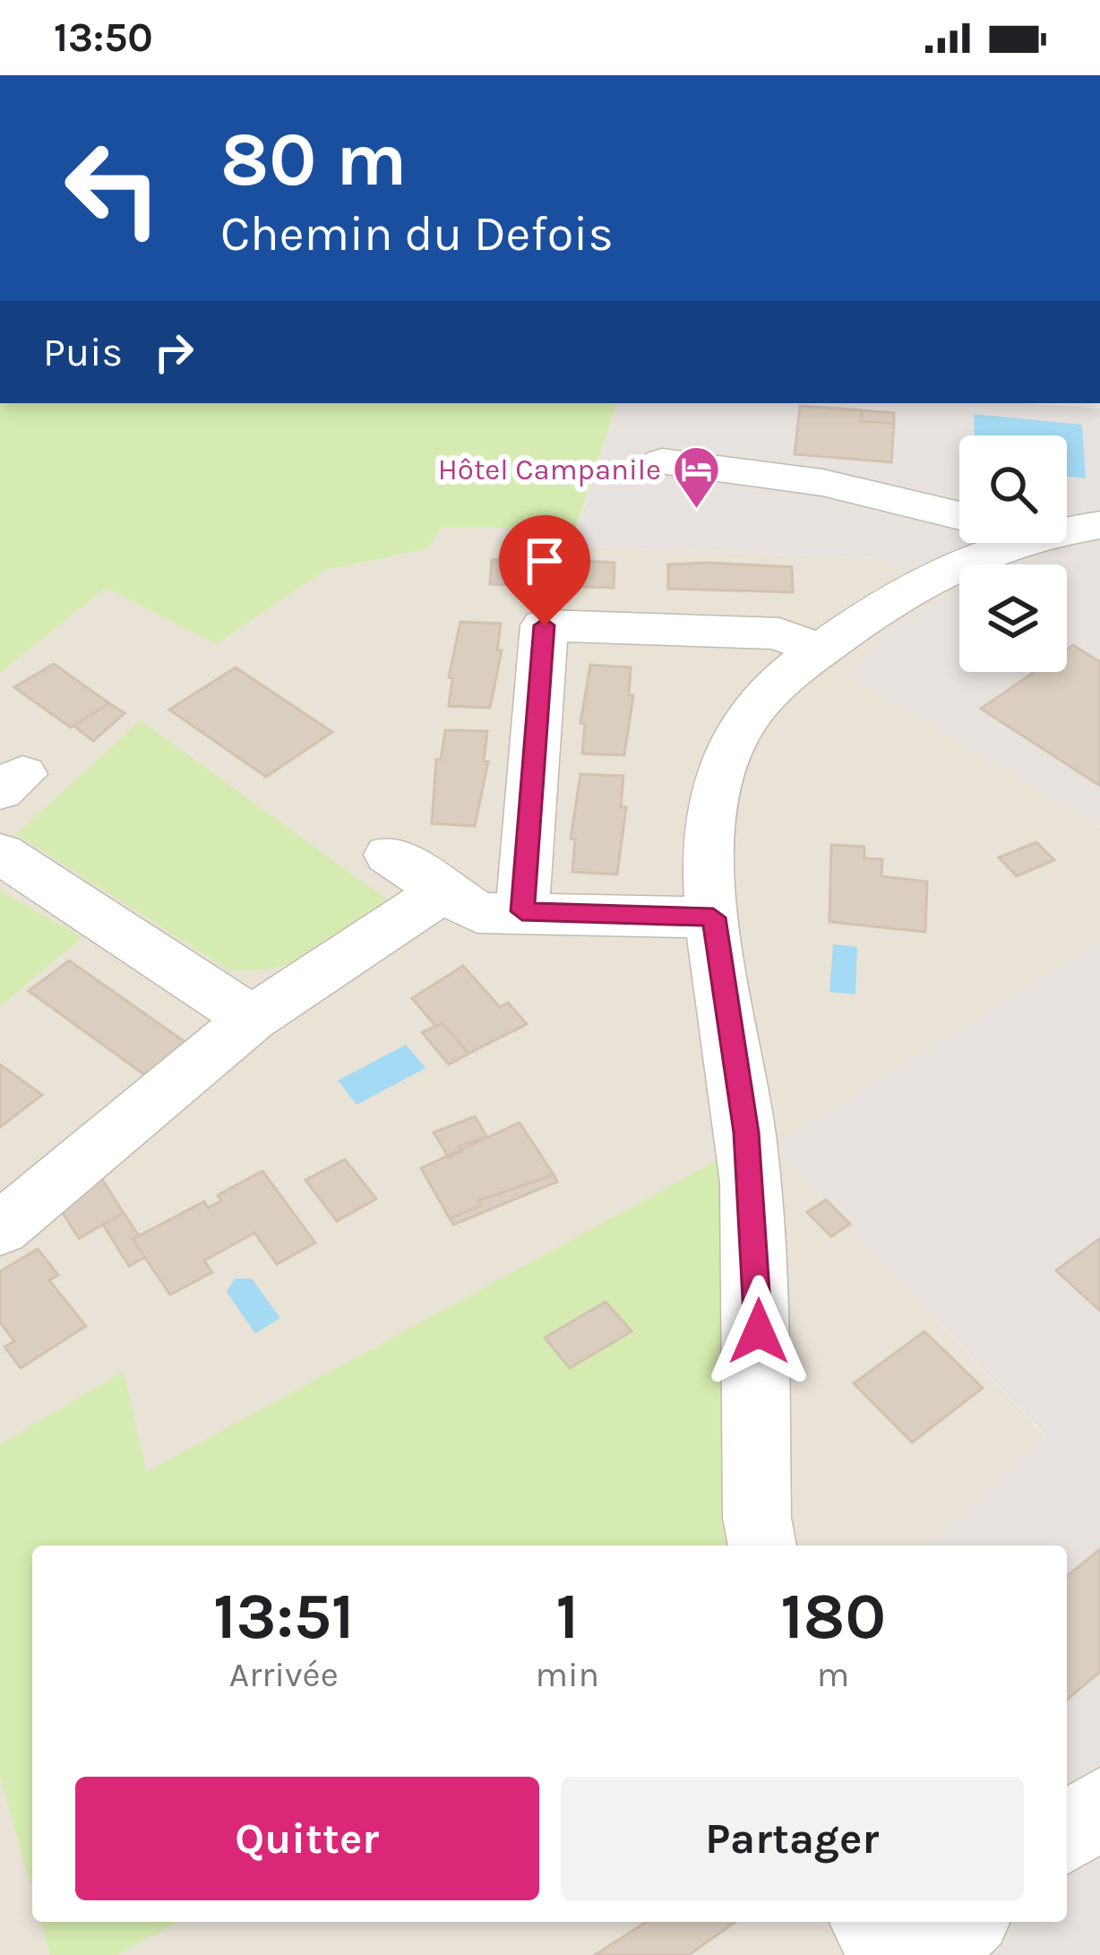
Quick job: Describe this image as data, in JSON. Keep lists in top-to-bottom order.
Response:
{
  "places": {
    "hotel": ["Hôtel Campanile"]
  },
  "page": {
    "status": "13:50",
    "turn": ["80 m", "Chemin du Defois"],
    "then": "Puis",
    "eta": [
      "13:51",
      "Arrivée",
      "1",
      "min",
      "180",
      "m"
    ],
    "buttons": ["Quitter", "Partager"]
  }
}
